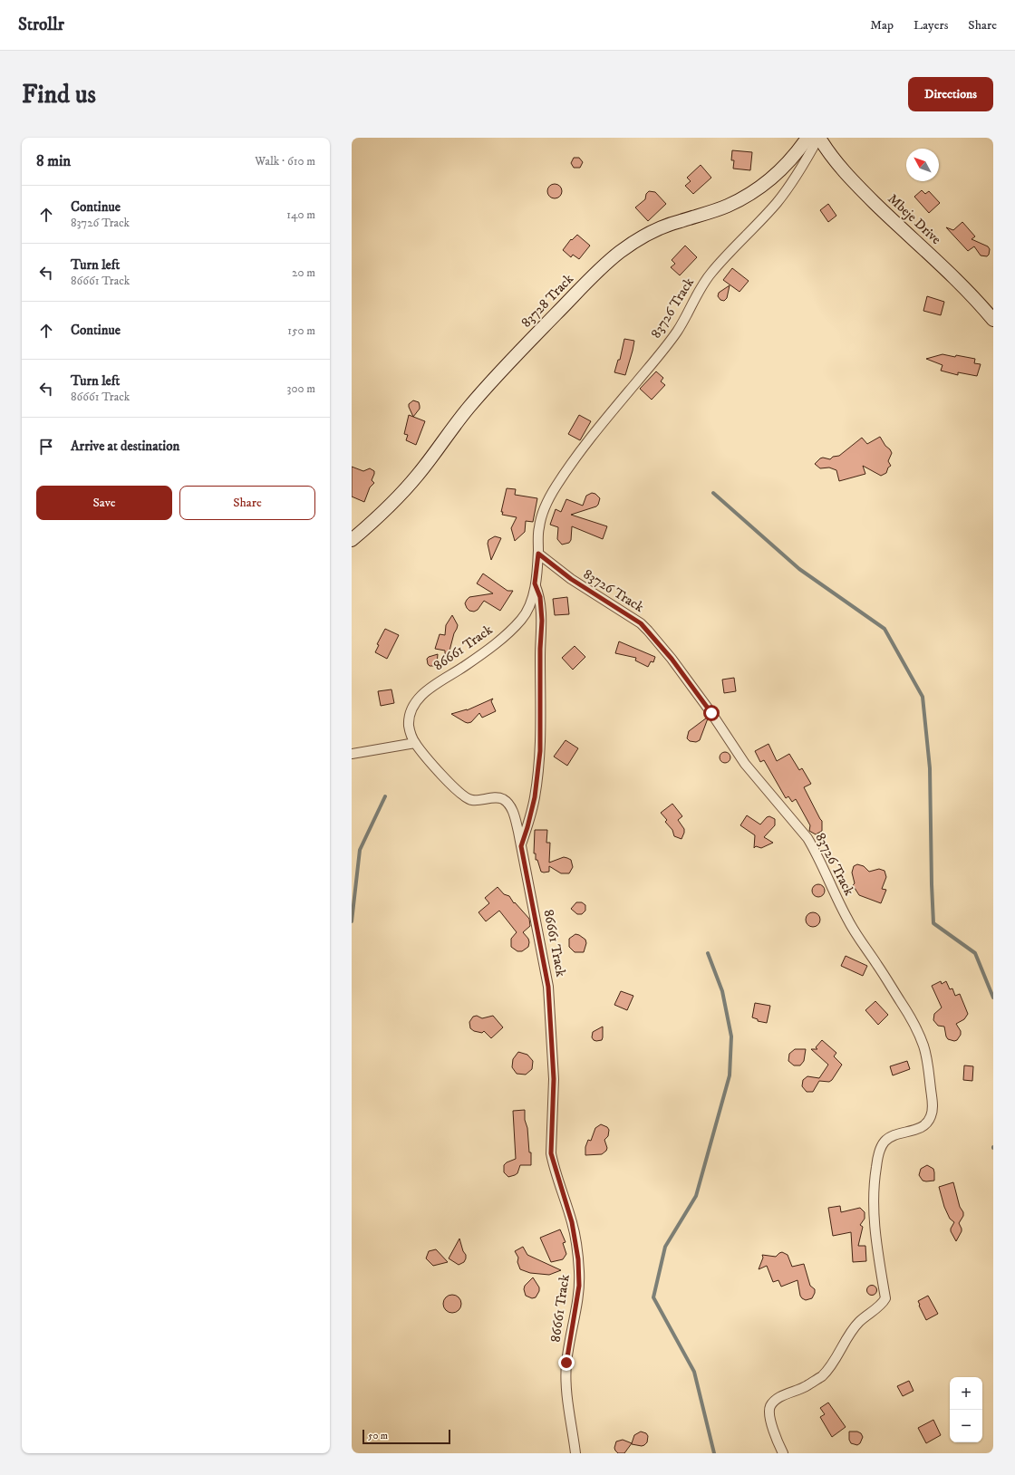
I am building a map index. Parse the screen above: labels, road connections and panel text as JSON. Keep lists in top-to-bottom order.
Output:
{
  "streets": {
    "street": [
      "Mbeje Drive",
      "83728 Track",
      "83726 Track",
      "86661 Track"
    ]
  },
  "crossings": [
    ["Mbeje Drive", "83726 Track"],
    ["83726 Track", "86661 Track"]
  ],
  "scale_bar": "50 m",
  "north": "top left",
  "page": {
    "header": "Strollr",
    "nav": ["Map", "Layers", "Share"],
    "buttons": [
      "Directions",
      ["Save", "Share"]
    ],
    "title": "Find us",
    "heading": ["8 min", "Walk · 610 m"],
    "list": [
      ["Continue", "83726 Track", "140 m"],
      ["Turn left", "86661 Track", "20 m"],
      ["Continue", "150 m"],
      ["Turn left", "86661 Track", "300 m"],
      "Arrive at destination"
    ],
    "map_buttons": ["+", "−"],
    "scale": "50 m"
  }
}
